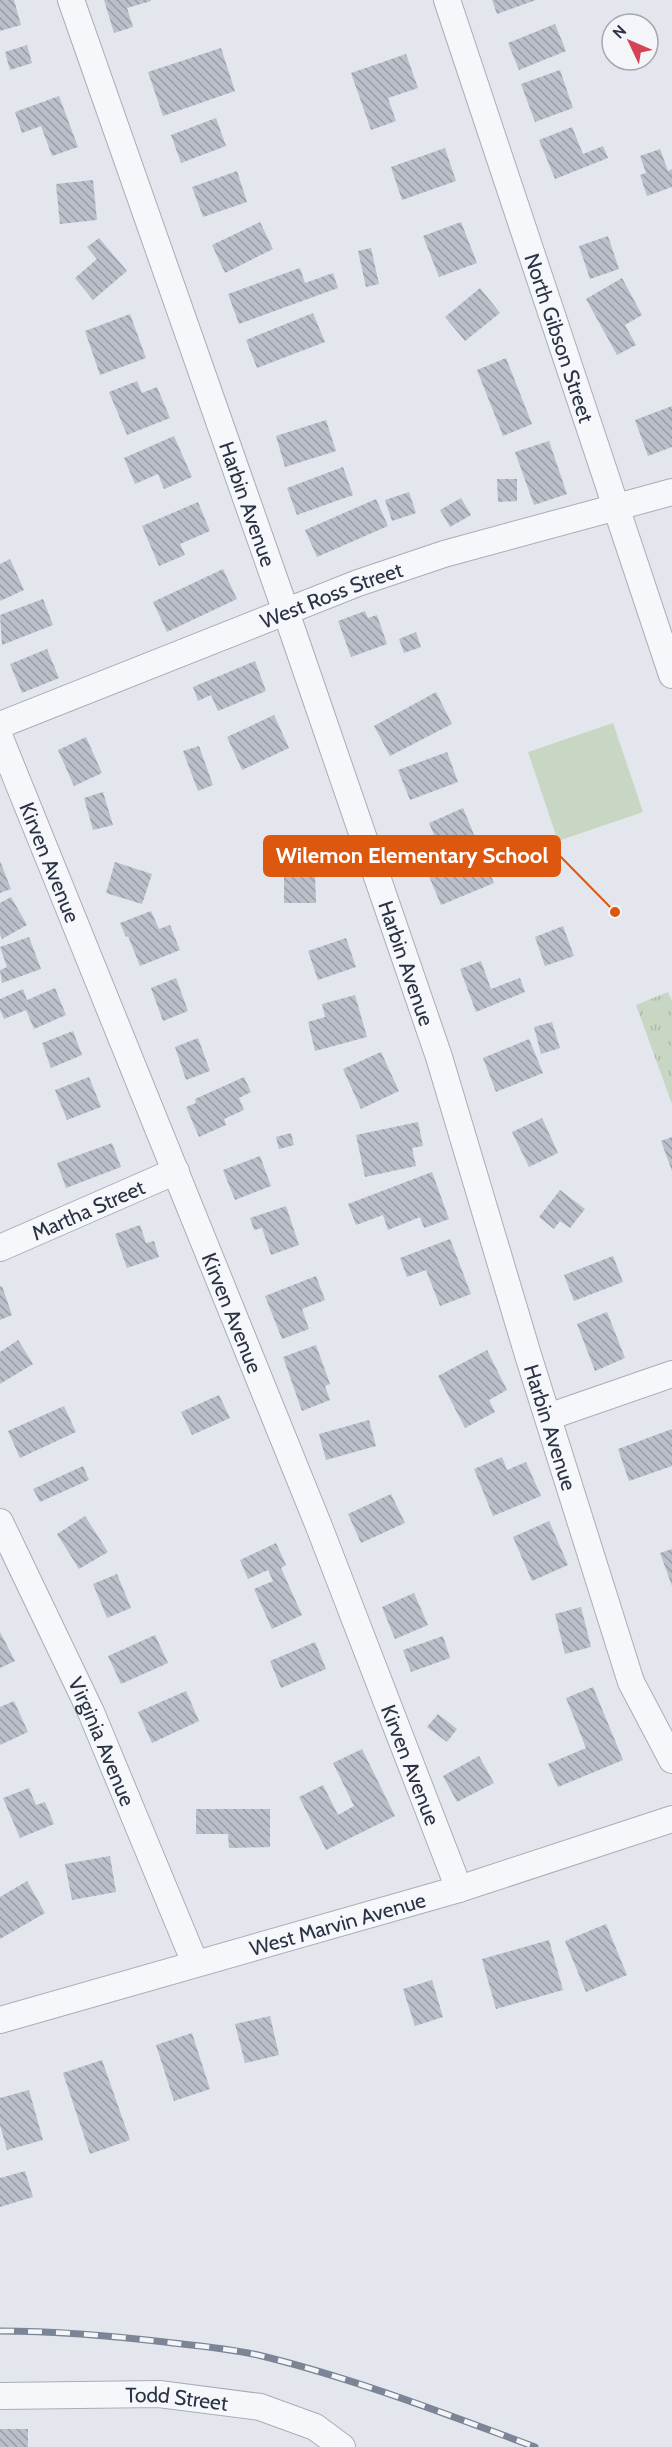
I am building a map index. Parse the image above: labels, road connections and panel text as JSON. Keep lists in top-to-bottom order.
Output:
{
  "streets": {
    "street": [
      "North Gibson Street",
      "Harbin Avenue",
      "West Ross Street",
      "Kirven Avenue",
      "Martha Street",
      "Virginia Avenue",
      "West Marvin Avenue",
      "Todd Street"
    ]
  },
  "crossings": [
    ["North Gibson Street", "West Ross Street"],
    ["Harbin Avenue", "West Ross Street"],
    ["Kirven Avenue", "Martha Street"],
    ["Kirven Avenue", "West Marvin Avenue"],
    ["Virginia Avenue", "West Marvin Avenue"]
  ],
  "places": ["Wilemon Elementary School"],
  "north": "top left"
}
